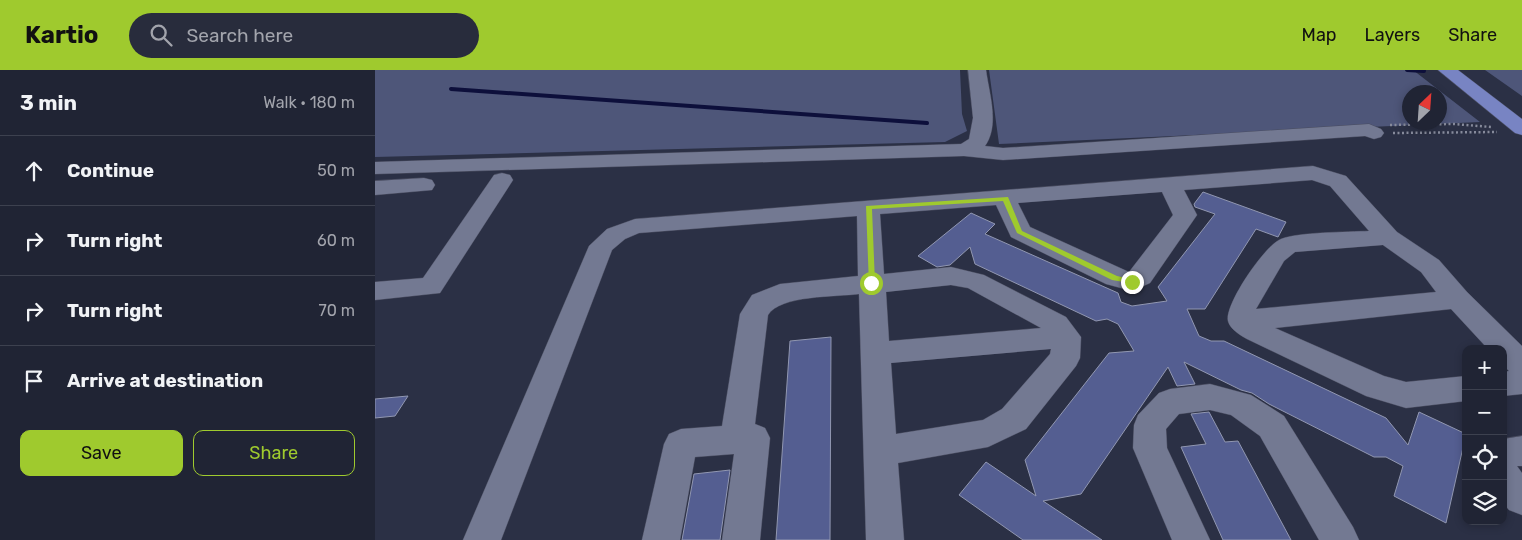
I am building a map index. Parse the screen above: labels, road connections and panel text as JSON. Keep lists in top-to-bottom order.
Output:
{
  "north": "top right",
  "page": {
    "header": "Kartio",
    "search": "Search here",
    "nav": ["Map", "Layers", "Share"],
    "heading": ["3 min", "Walk · 180 m"],
    "list": [
      ["Continue", "50 m"],
      ["Turn right", "60 m"],
      ["Turn right", "70 m"],
      "Arrive at destination"
    ],
    "map_buttons": ["+", "−"],
    "buttons": ["Save", "Share"]
  }
}
